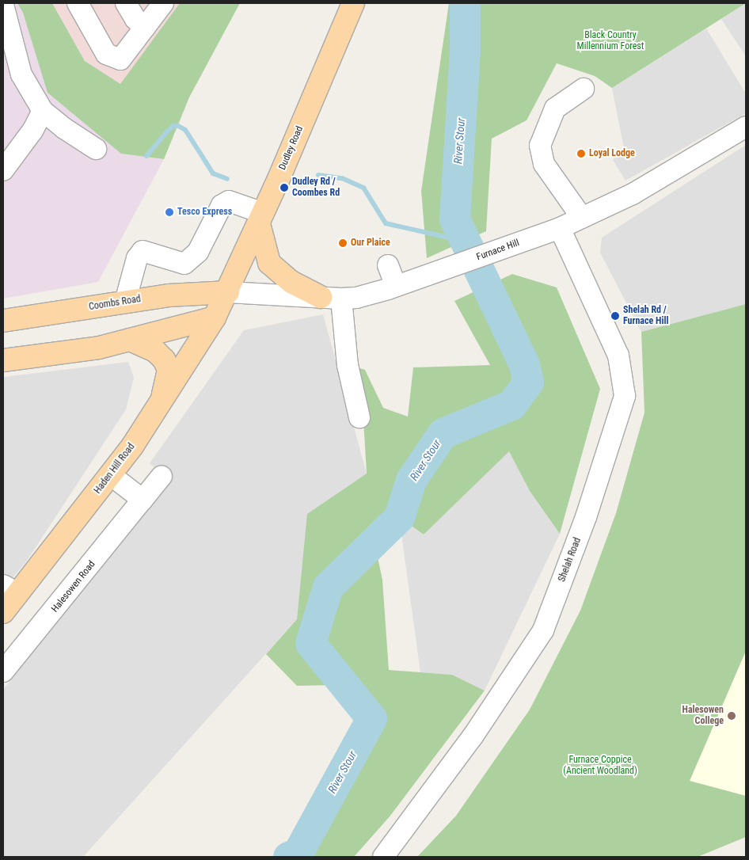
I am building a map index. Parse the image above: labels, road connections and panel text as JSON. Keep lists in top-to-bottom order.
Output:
{
  "streets": {
    "main road": ["Dudley Road", "Coombs Road", "Haden Hill Road"],
    "street": ["Furnace Hill", "Shelah Road", "Halesowen Road"]
  },
  "crossings": [
    ["Dudley Road", "Furnace Hill"],
    ["Dudley Road", "Coombs Road"],
    ["Dudley Road", "Haden Hill Road"],
    ["Furnace Hill", "Coombs Road"],
    ["Furnace Hill", "Shelah Road"]
  ],
  "water": ["River Stour"],
  "parks": ["Black Country Millennium Forest", "Furnace Coppice (Ancient Woodland)"],
  "places": [
    "Loyal Lodge",
    "Dudley Rd / Coombes Rd",
    "Tesco Express",
    "Our Plaice",
    "Shelah Rd / Furnace Hill",
    "Halesowen College"
  ]
}
